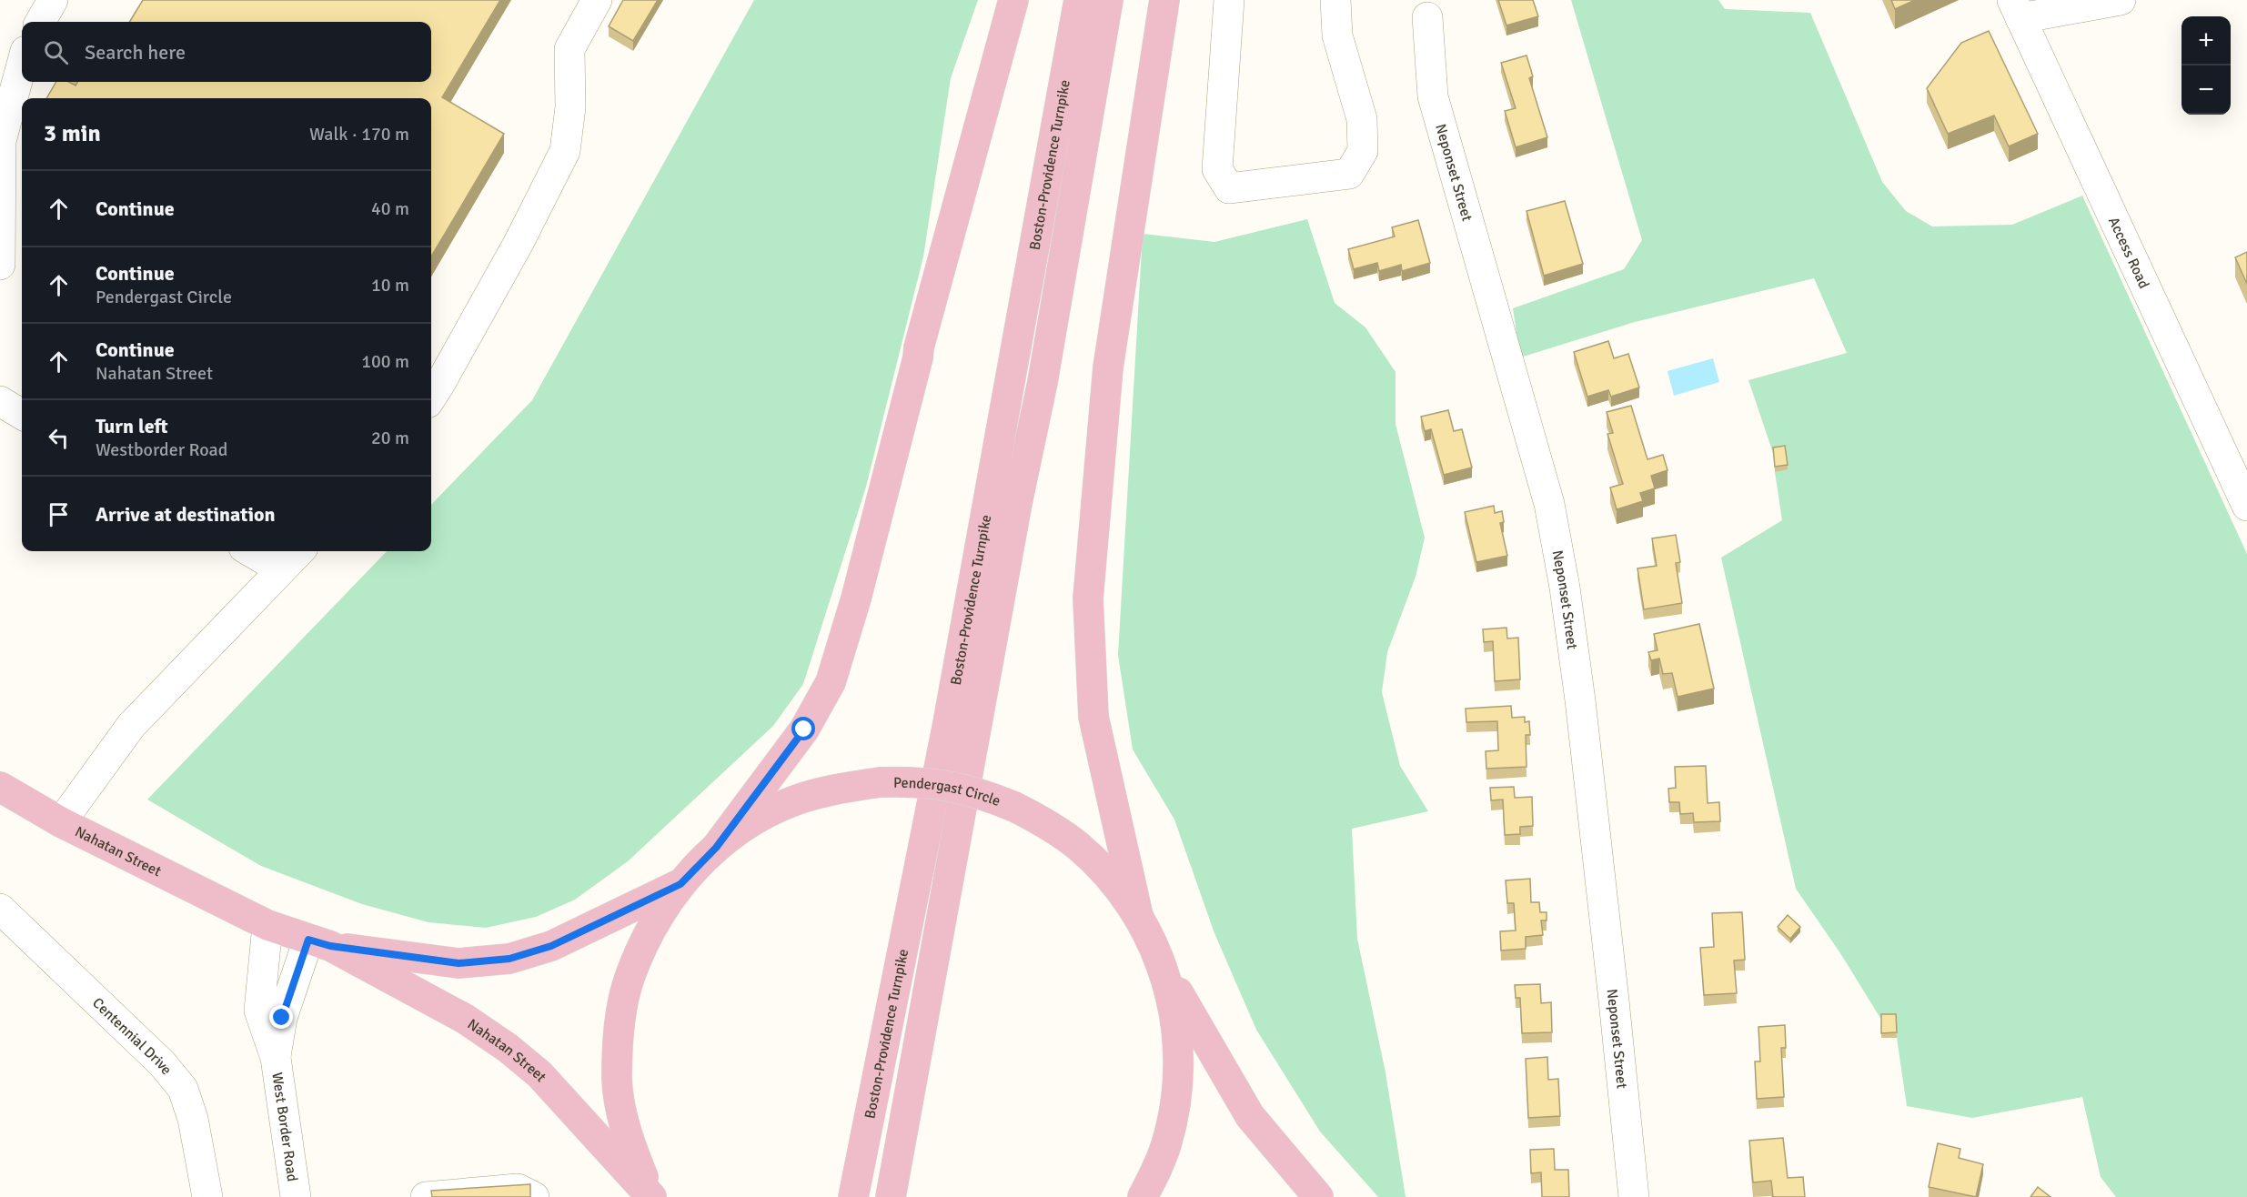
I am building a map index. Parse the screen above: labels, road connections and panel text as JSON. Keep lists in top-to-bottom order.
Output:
{
  "streets": {
    "main road": ["Boston-Providence Turnpike", "Pendergast Circle", "Nahatan Street"],
    "street": [
      "Neponset Street",
      "Access Road",
      "Centennial Drive",
      "West Border Road"
    ]
  },
  "crossings": [
    ["Pendergast Circle", "Nahatan Street"]
  ],
  "page": {
    "map_buttons": ["+", "−"],
    "search": "Search here",
    "heading": ["3 min", "Walk · 170 m"],
    "list": [
      ["Continue", "40 m"],
      ["Continue", "Pendergast Circle", "10 m"],
      ["Continue", "Nahatan Street", "100 m"],
      ["Turn left", "Westborder Road", "20 m"],
      "Arrive at destination"
    ]
  }
}
